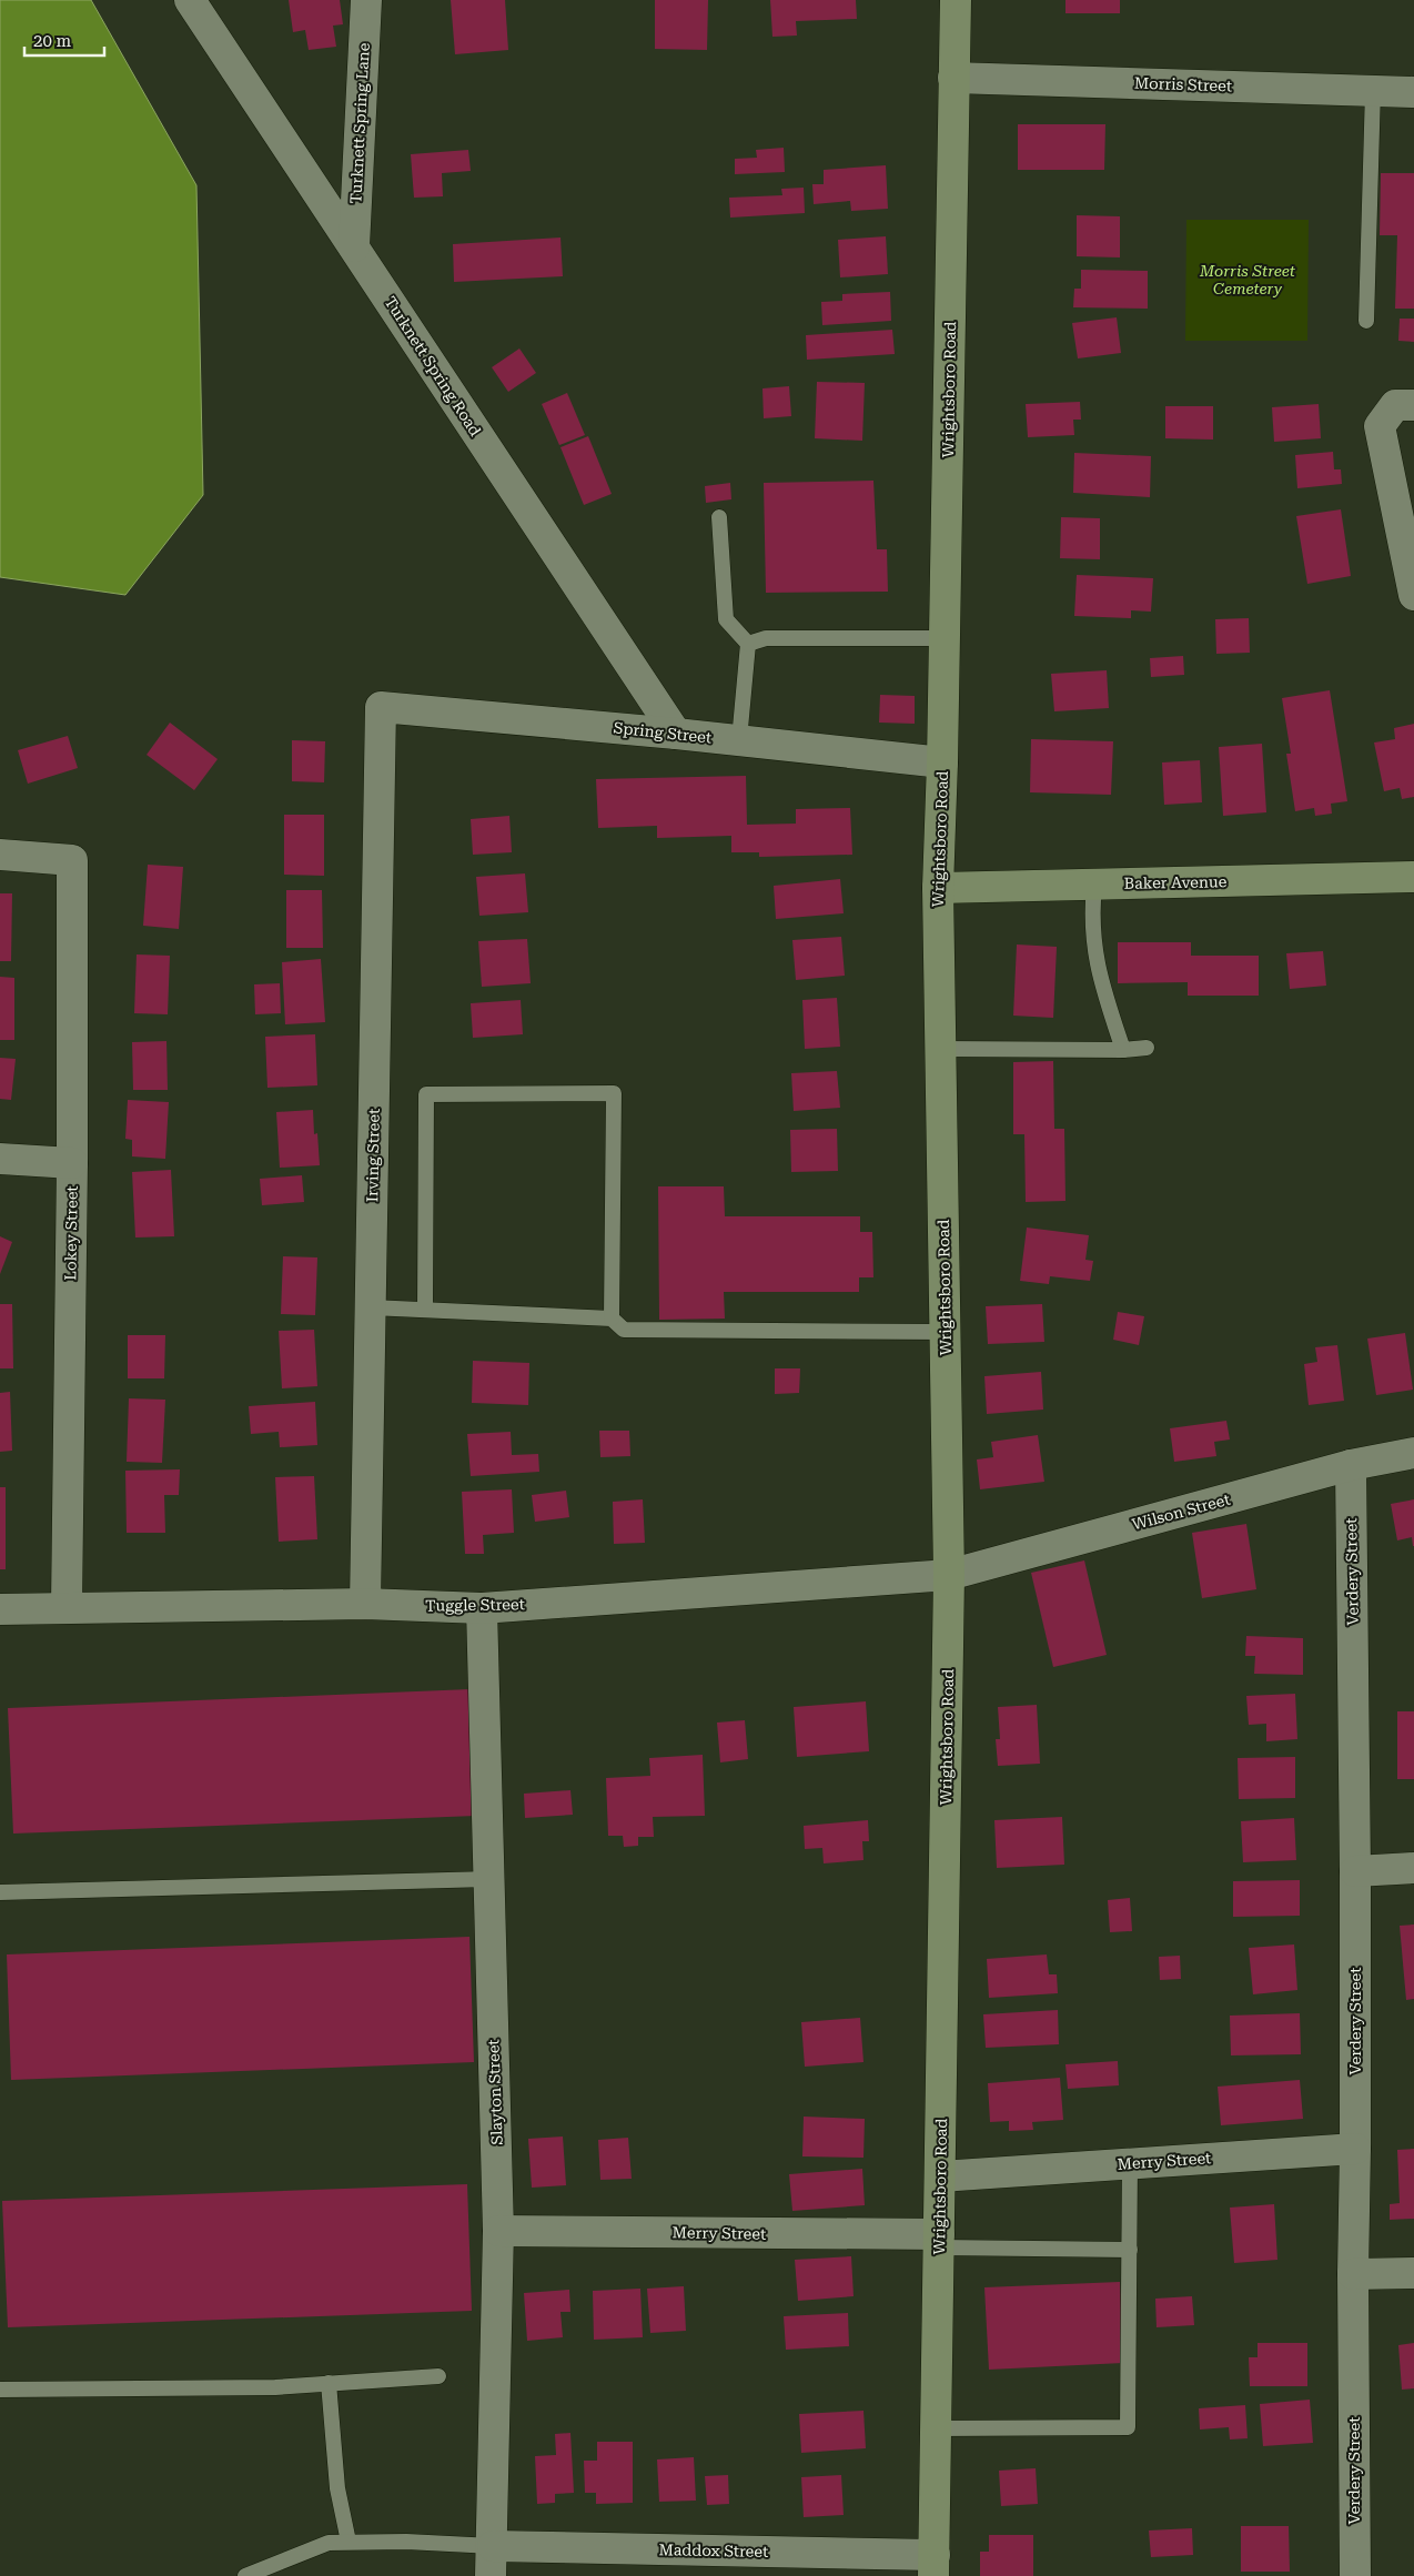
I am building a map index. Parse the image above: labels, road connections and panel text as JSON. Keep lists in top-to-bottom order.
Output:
{
  "streets": {
    "main road": ["Wrightsboro Road", "Baker Avenue"],
    "street": [
      "Morris Street",
      "Turknett Spring Lane",
      "Turknett Spring Road",
      "Spring Street",
      "Irving Street",
      "Lokey Street",
      "Wilson Street",
      "Verdery Street",
      "Tuggle Street",
      "Slayton Street",
      "Merry Street",
      "Maddox Street"
    ]
  },
  "crossings": [
    ["Morris Street", "Wrightsboro Road"],
    ["Turknett Spring Lane", "Turknett Spring Road"],
    ["Turknett Spring Road", "Spring Street"],
    ["Wrightsboro Road", "Spring Street"],
    ["Wrightsboro Road", "Baker Avenue"],
    ["Wrightsboro Road", "Wilson Street"],
    ["Wrightsboro Road", "Tuggle Street"],
    ["Wrightsboro Road", "Merry Street"],
    ["Wrightsboro Road", "Maddox Street"],
    ["Spring Street", "Irving Street"],
    ["Irving Street", "Tuggle Street"],
    ["Lokey Street", "Tuggle Street"],
    ["Wilson Street", "Verdery Street"],
    ["Wilson Street", "Tuggle Street"],
    ["Verdery Street", "Merry Street"],
    ["Tuggle Street", "Slayton Street"],
    ["Slayton Street", "Merry Street"],
    ["Slayton Street", "Maddox Street"]
  ],
  "parks": ["Morris Street Cemetery"],
  "scale_bar": "20 m"
}
